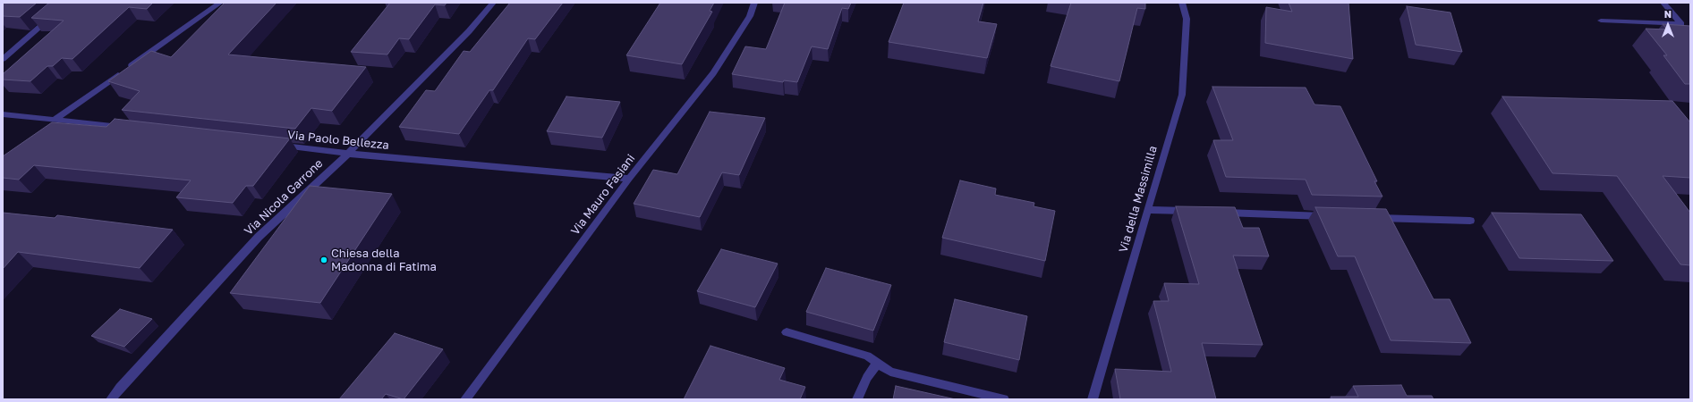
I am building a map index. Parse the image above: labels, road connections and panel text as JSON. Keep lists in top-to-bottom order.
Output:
{
  "streets": {
    "street": [
      "Via Paolo Bellezza",
      "Via Mauro Fasiani",
      "Via Nicola Garrone",
      "Via della Massimilla"
    ]
  },
  "crossings": [
    ["Via Paolo Bellezza", "Via Mauro Fasiani"],
    ["Via Paolo Bellezza", "Via Nicola Garrone"]
  ],
  "places": ["Chiesa della Madonna di Fatima"],
  "north": "top"
}
